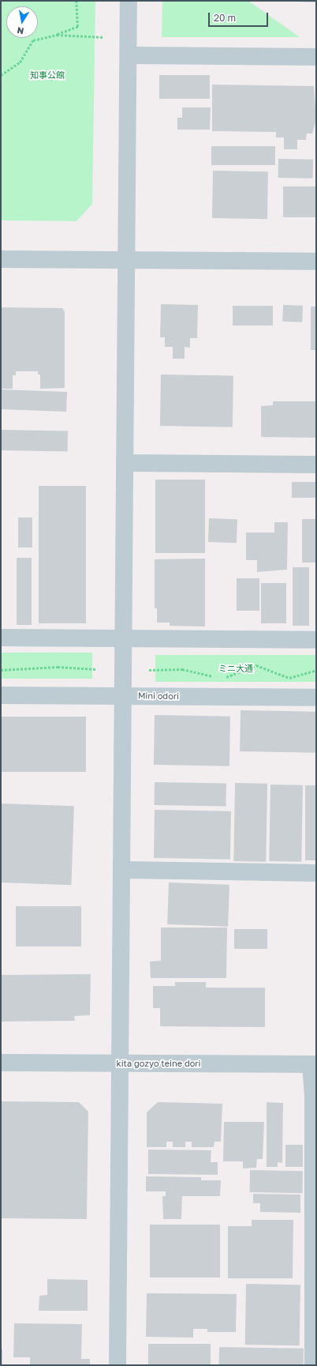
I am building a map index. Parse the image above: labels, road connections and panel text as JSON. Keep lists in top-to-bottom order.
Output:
{
  "streets": {
    "street": ["Mini odori", "kita gozyo teine dori"]
  },
  "parks": ["知事公館", "ミニ大通"],
  "scale_bar": "20 m",
  "north": "bottom"
}
